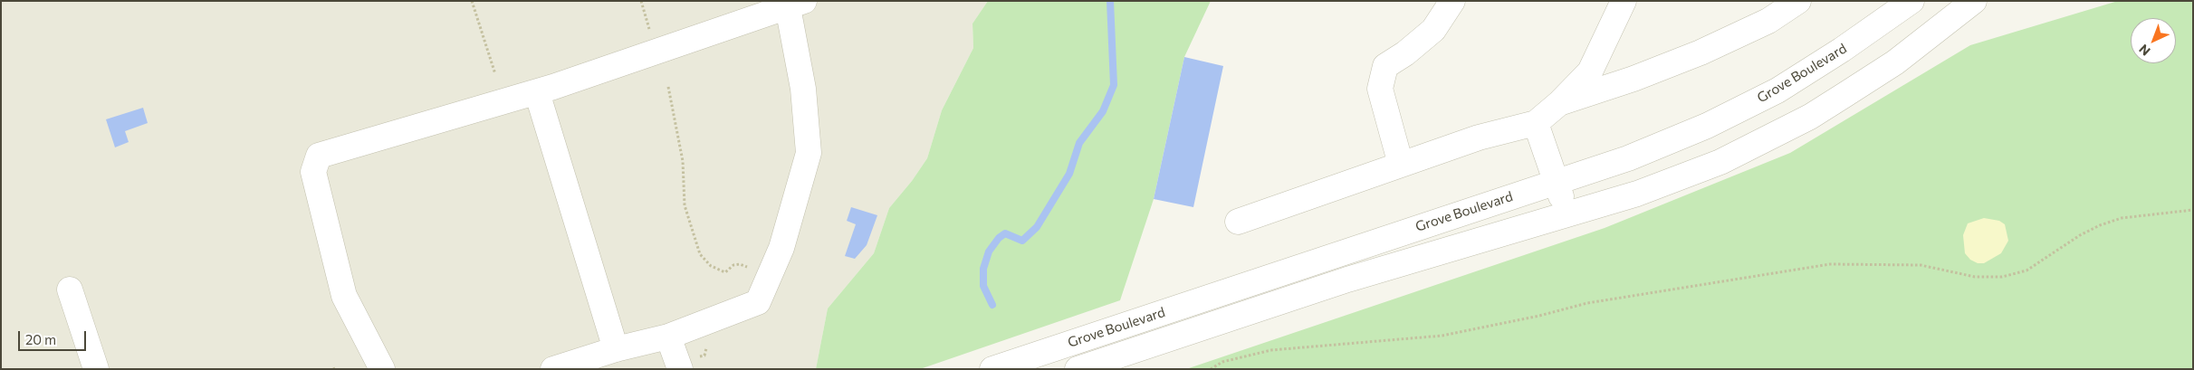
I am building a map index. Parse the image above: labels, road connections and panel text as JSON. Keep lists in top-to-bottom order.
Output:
{
  "streets": {
    "street": ["Grove Boulevard"]
  },
  "scale_bar": "20 m",
  "north": "bottom left"
}
